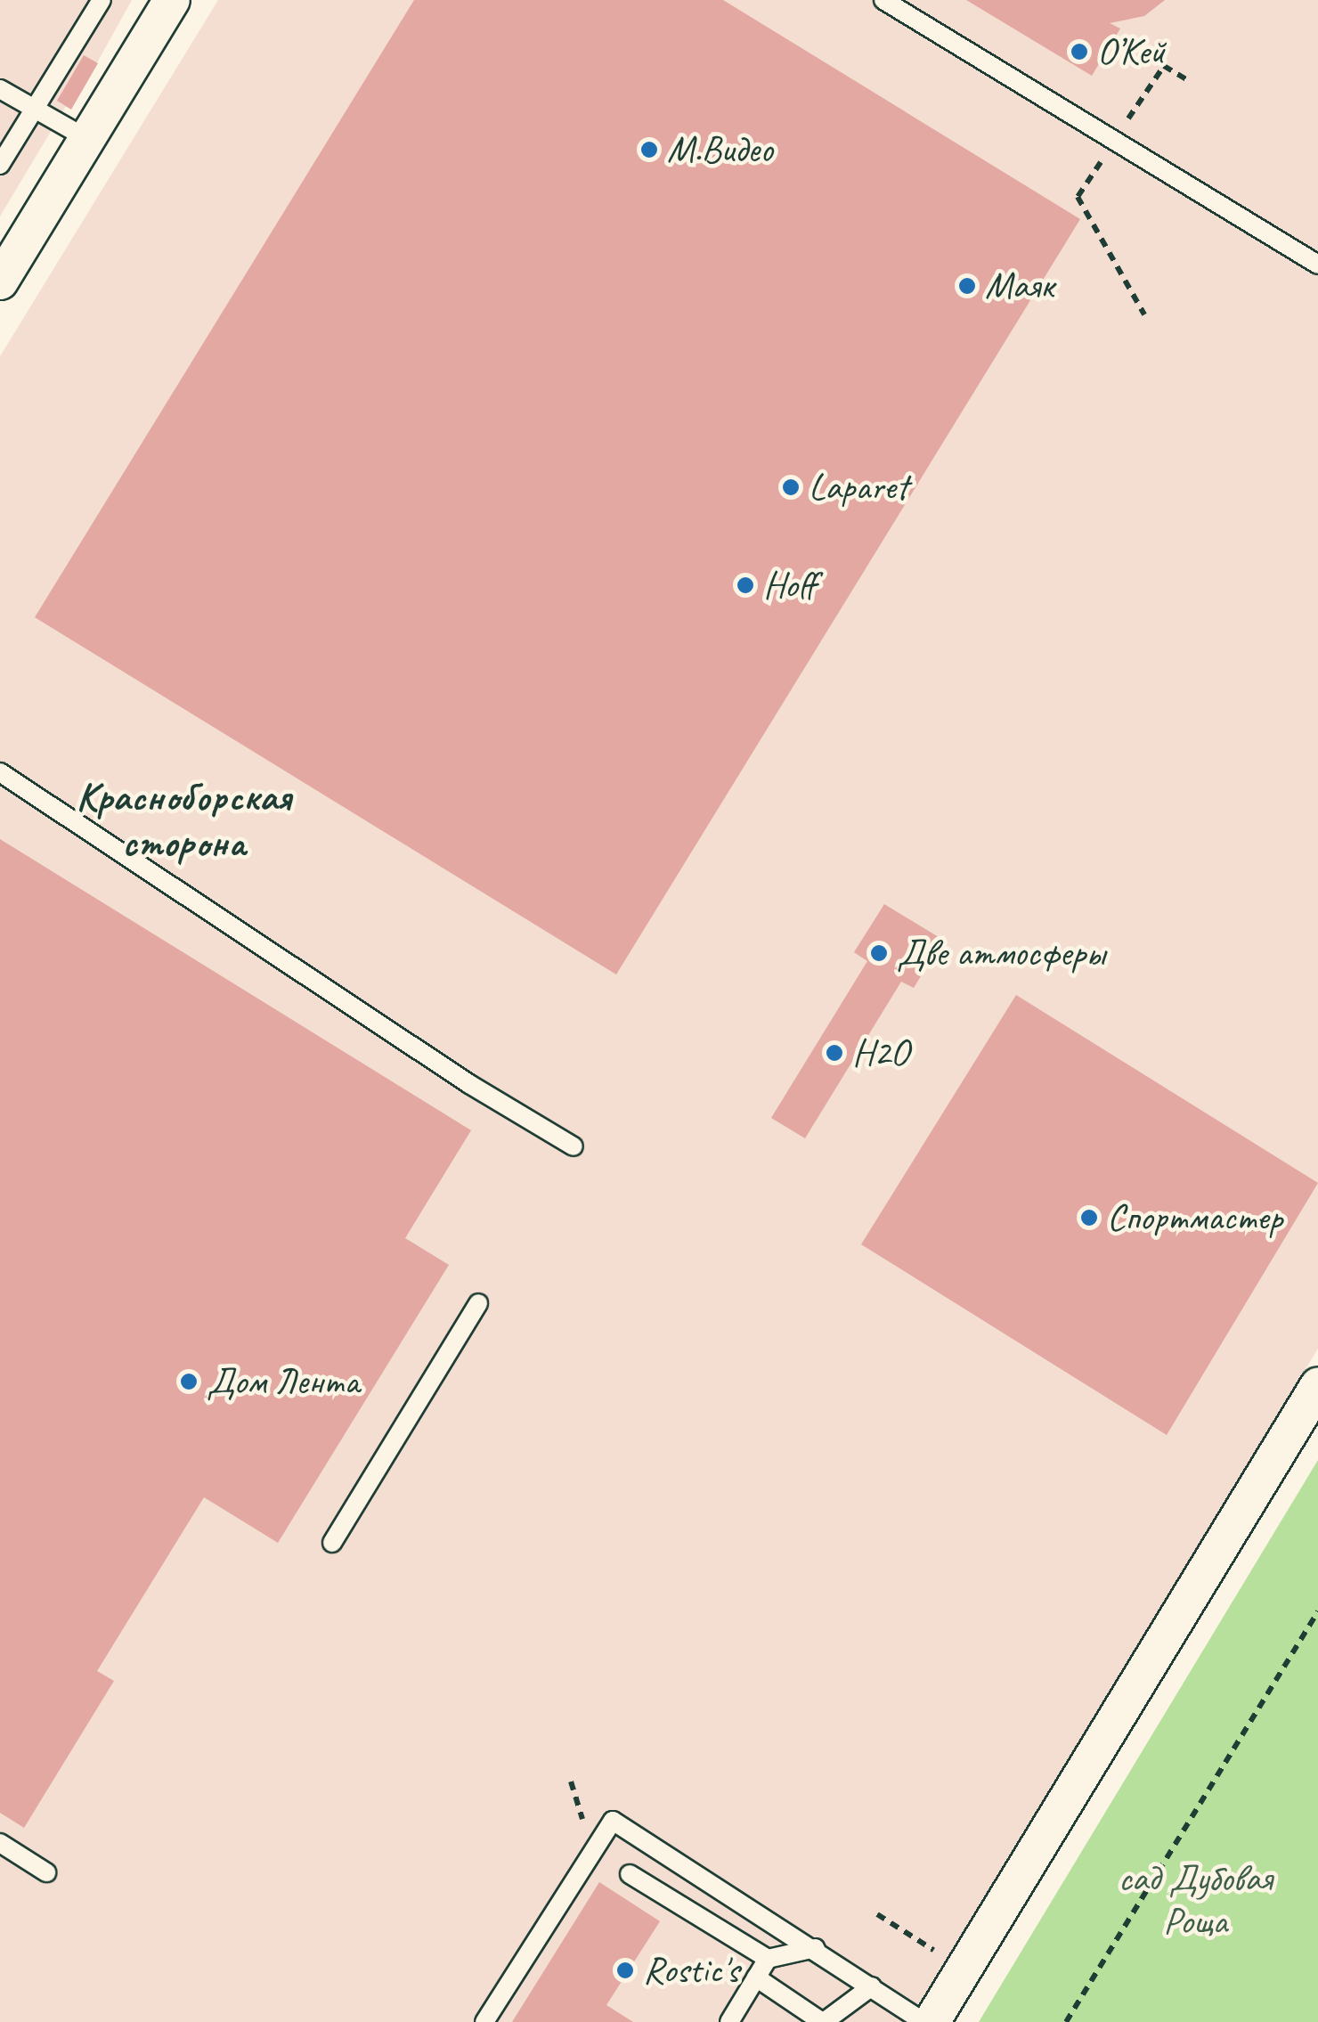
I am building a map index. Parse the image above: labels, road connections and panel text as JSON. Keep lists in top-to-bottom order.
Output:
{
  "districts": ["Красноборская сторона"],
  "parks": ["сад Дубовая Роща"],
  "places": [
    "О’Кей",
    "М.Видео",
    "Маяк",
    "Laparet",
    "Hoff",
    "Две атмосферы",
    "H2O",
    "Спортмастер",
    "Дом Лента",
    "Rostic's"
  ]
}
